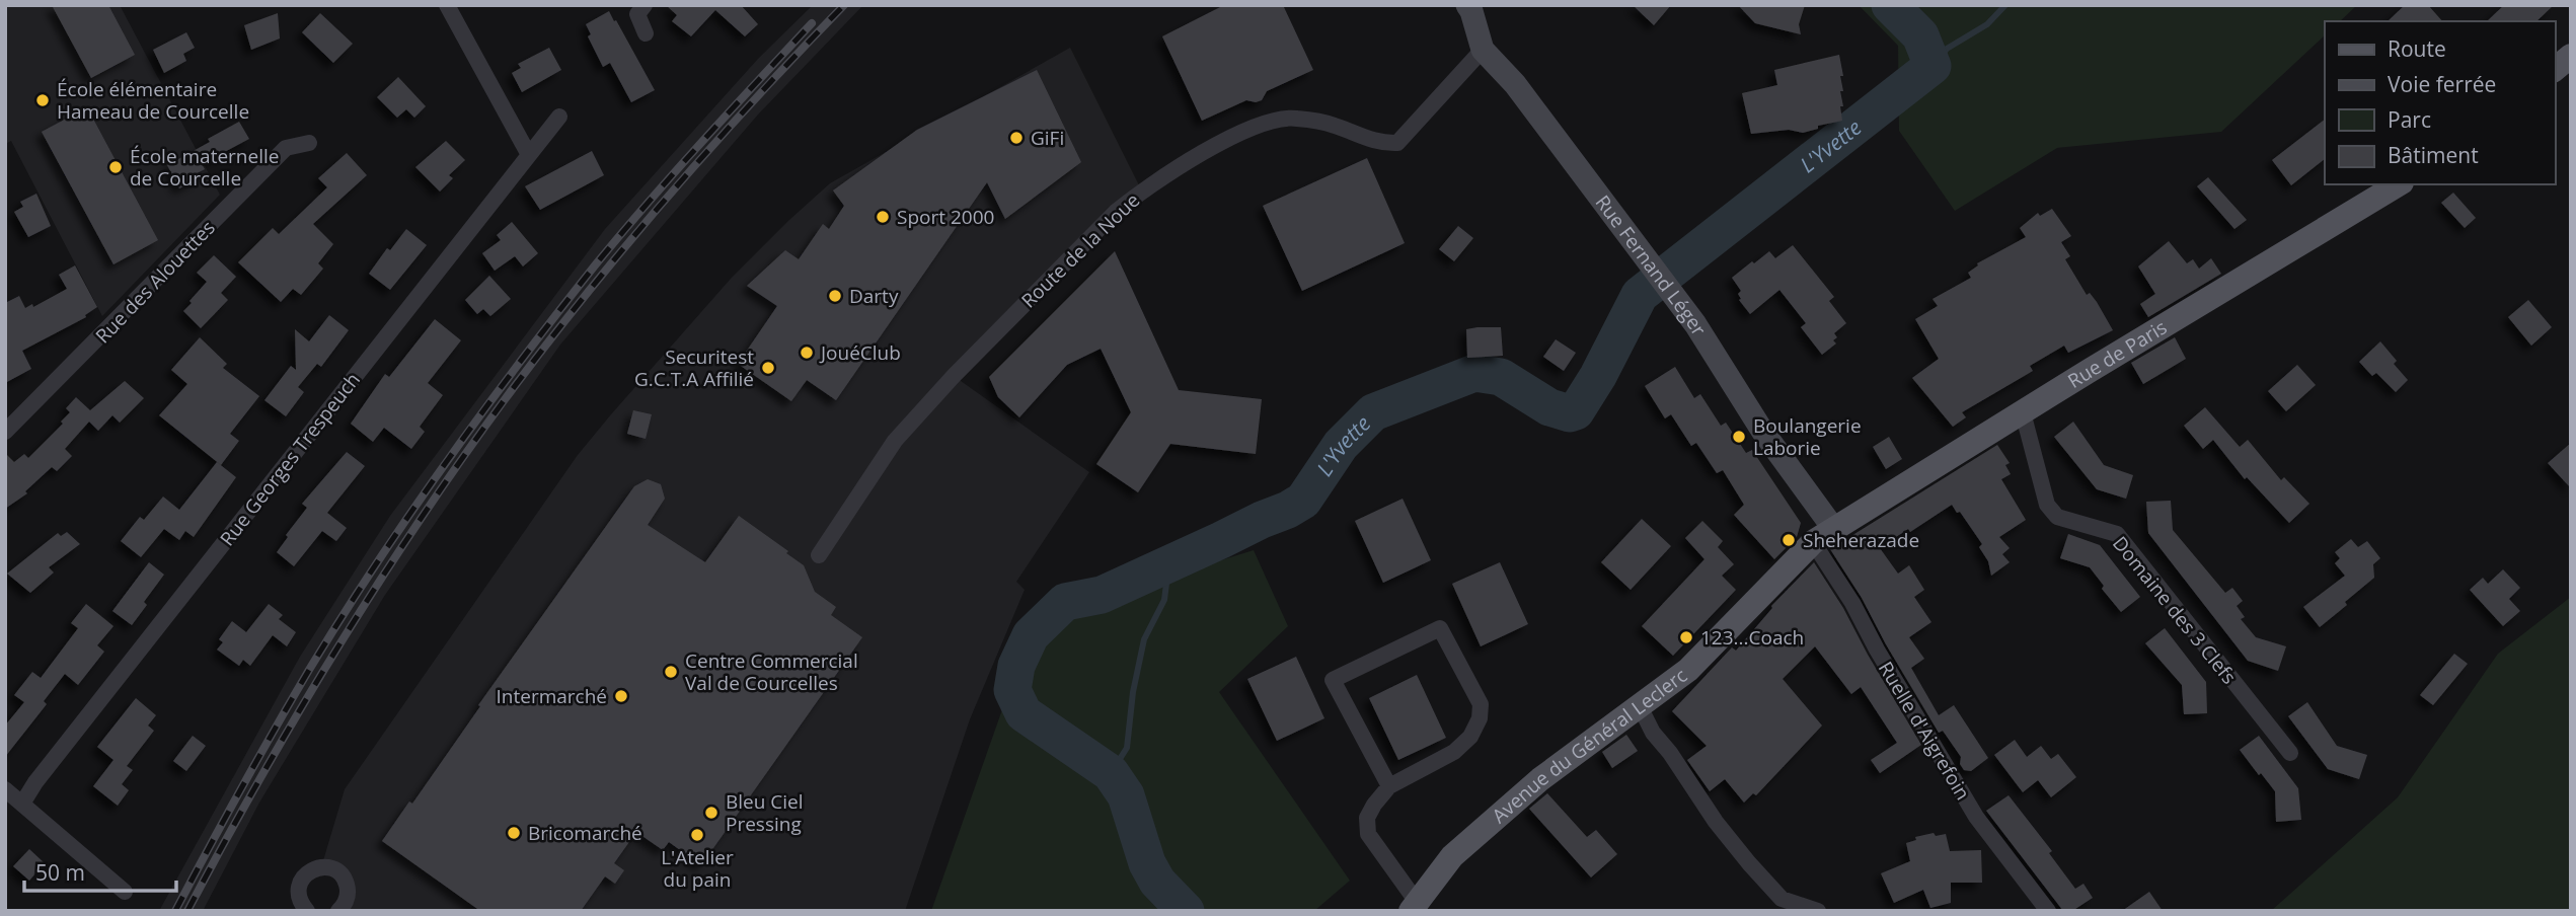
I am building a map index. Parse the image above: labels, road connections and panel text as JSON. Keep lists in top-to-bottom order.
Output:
{
  "streets": {
    "main road": ["Rue de Paris", "Avenue du Général Leclerc"],
    "street": [
      "Route de la Noue",
      "Rue Fernand Léger",
      "Rue des Alouettes",
      "Rue Georges Trespeuch",
      "Domaine des 3 Clefs",
      "Ruelle d'Aigrefoin"
    ]
  },
  "crossings": [
    ["Route de la Noue", "Rue Fernand Léger"],
    ["Rue Fernand Léger", "Rue de Paris"],
    ["Rue Fernand Léger", "Ruelle d'Aigrefoin"],
    ["Rue Fernand Léger", "Avenue du Général Leclerc"],
    ["Rue de Paris", "Domaine des 3 Clefs"],
    ["Rue de Paris", "Ruelle d'Aigrefoin"],
    ["Rue de Paris", "Avenue du Général Leclerc"],
    ["Ruelle d'Aigrefoin", "Avenue du Général Leclerc"]
  ],
  "water": ["L'Yvette"],
  "places": [
    "École élémentaire Hameau de Courcelle",
    "GiFi",
    "École maternelle de Courcelle",
    "Sport 2000",
    "Darty",
    "JouéClub",
    "Securitest G.C.T.A Affilié",
    "Boulangerie Laborie",
    "Sheherazade",
    "123...Coach",
    "Centre Commercial Val de Courcelles",
    "Intermarché",
    "Bleu Ciel Pressing",
    "Bricomarché",
    "L'Atelier du pain"
  ],
  "legend": [
    "Route",
    "Voie ferrée",
    "Parc",
    "Bâtiment"
  ],
  "scale_bar": "50 m"
}
